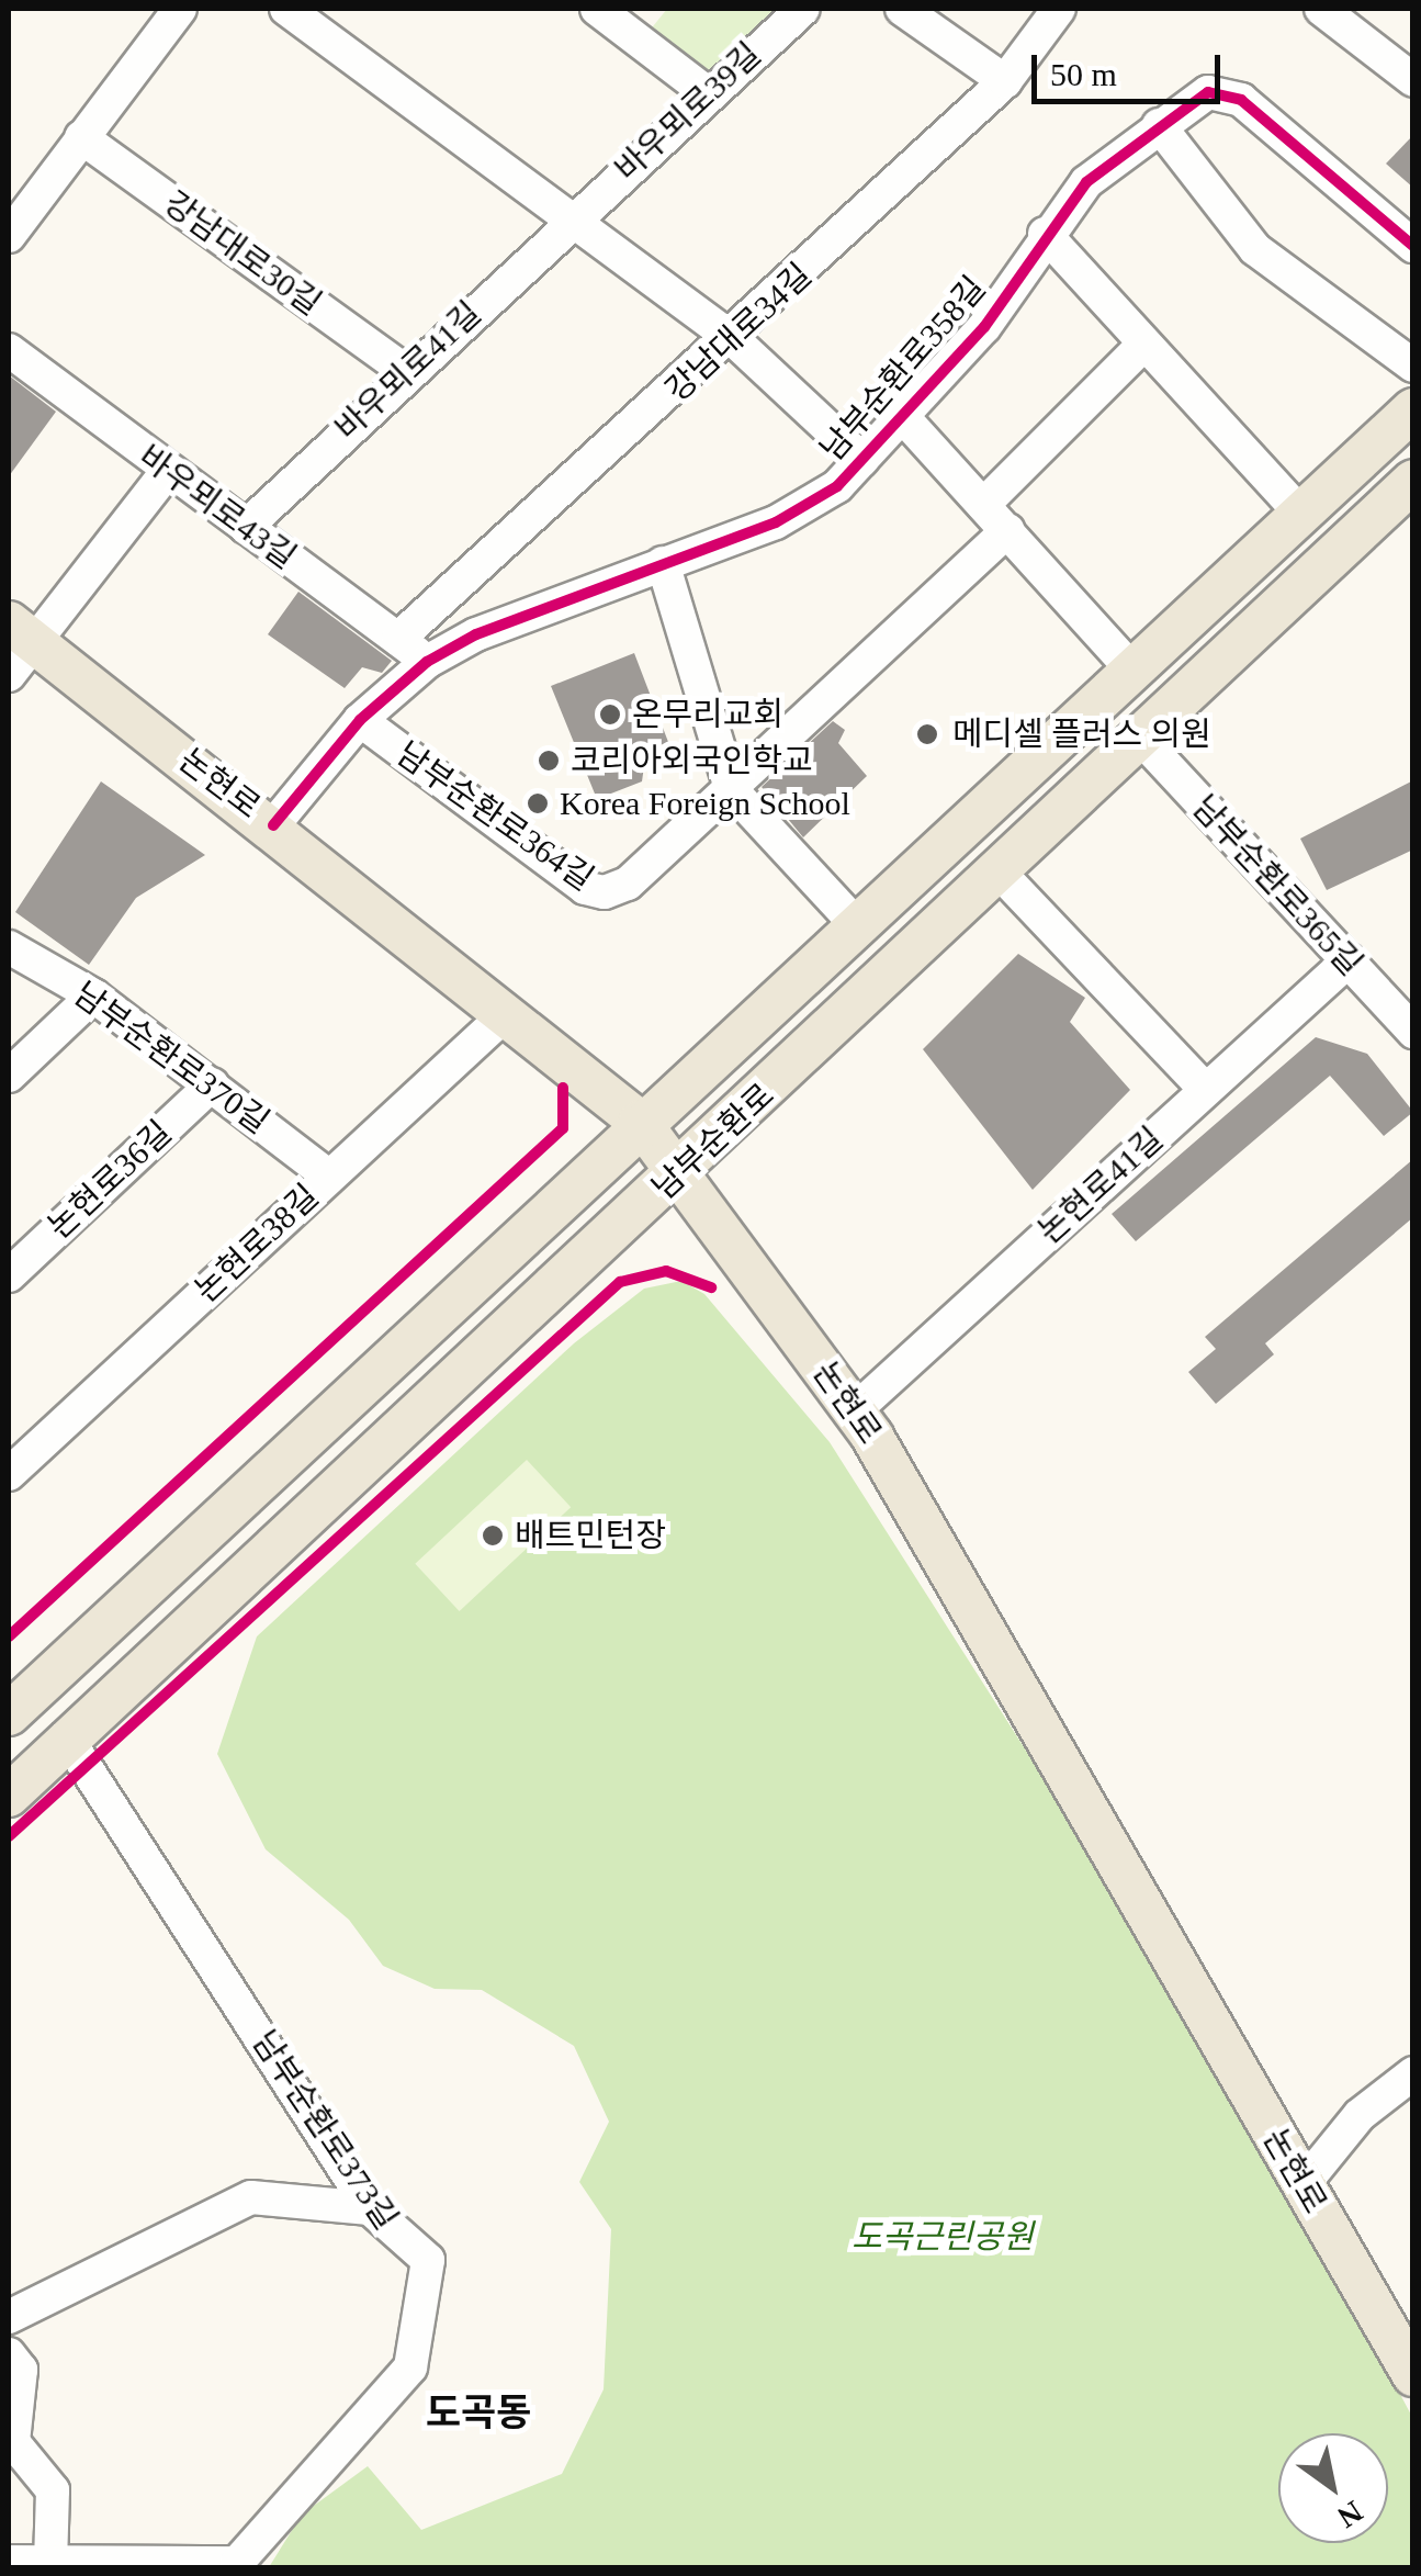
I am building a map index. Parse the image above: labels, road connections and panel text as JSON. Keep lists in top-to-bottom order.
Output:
{
  "streets": {
    "main road": ["논현로", "남부순환로"],
    "street": [
      "바우뫼로39길",
      "강남대로30길",
      "강남대로34길",
      "남부순환로358길",
      "바우뫼로41길",
      "바우뫼로43길",
      "남부순환로364길",
      "남부순환로365길",
      "남부순환로370길",
      "논현로36길",
      "논현로41길",
      "논현로38길",
      "남부순환로373길"
    ]
  },
  "crossings": [
    ["바우뫼로39길", "바우뫼로41길"],
    ["강남대로30길", "바우뫼로41길"],
    ["강남대로34길", "바우뫼로43길"],
    ["남부순환로358길", "바우뫼로43길"],
    ["남부순환로358길", "논현로"],
    ["남부순환로358길", "남부순환로364길"],
    ["바우뫼로41길", "바우뫼로43길"],
    ["논현로", "남부순환로"],
    ["논현로", "논현로41길"],
    ["논현로", "논현로38길"],
    ["남부순환로365길", "남부순환로"],
    ["남부순환로365길", "논현로41길"],
    ["남부순환로370길", "논현로36길"],
    ["남부순환로370길", "논현로38길"],
    ["남부순환로", "남부순환로373길"]
  ],
  "districts": ["도곡동"],
  "parks": ["도곡근린공원"],
  "places": [
    "온무리교회",
    "메디셀 플러스 의원",
    "코리아외국인학교",
    "Korea Foreign School",
    "배트민턴장"
  ],
  "scale_bar": "50 m",
  "north": "bottom right"
}
